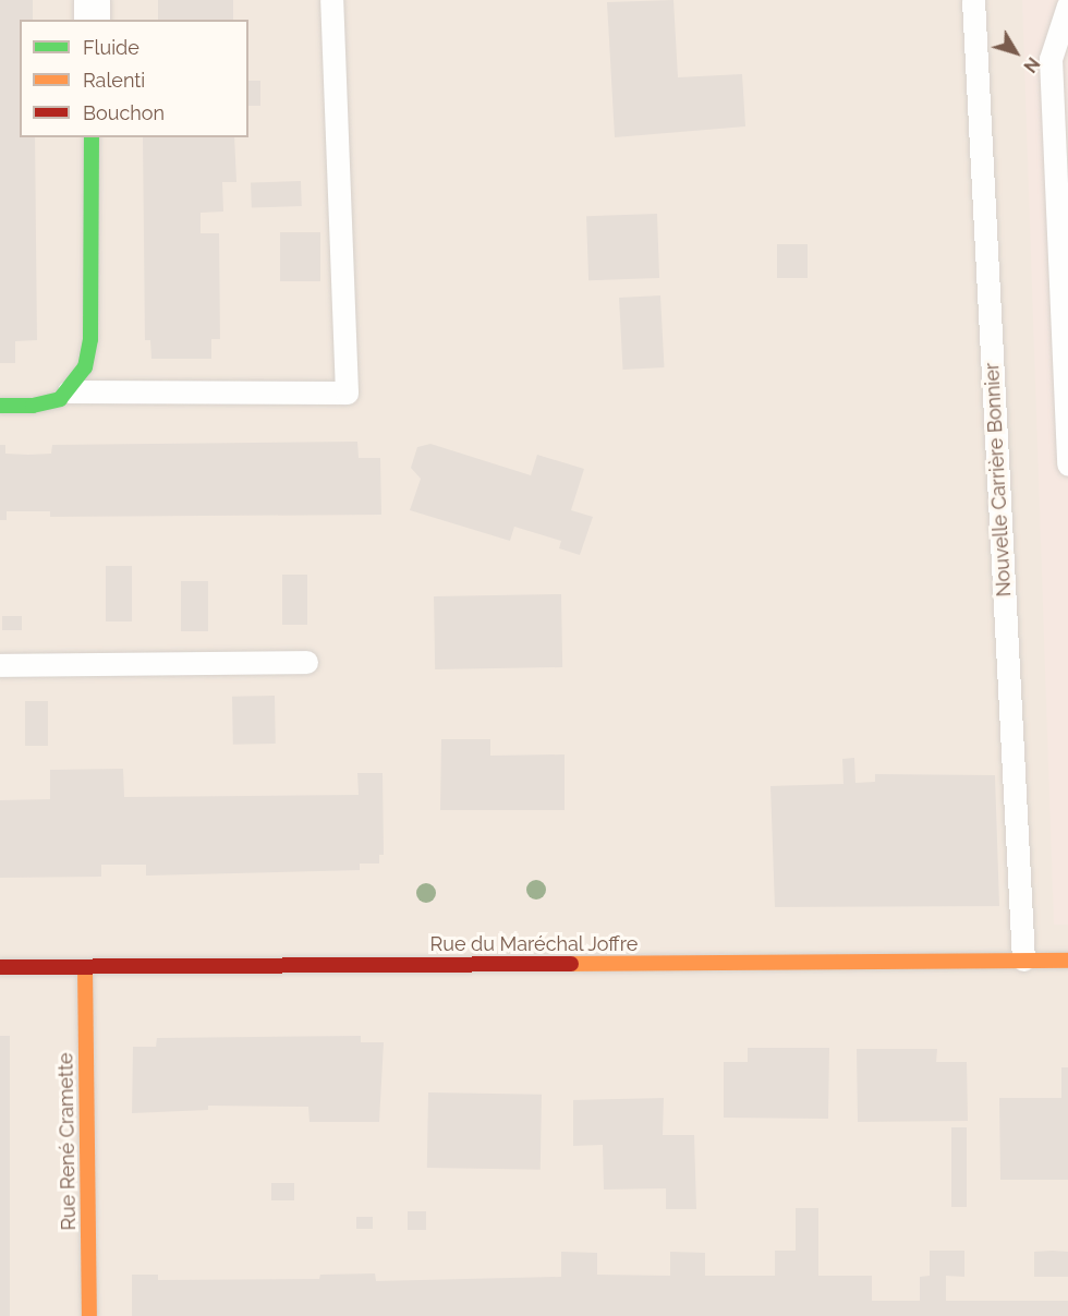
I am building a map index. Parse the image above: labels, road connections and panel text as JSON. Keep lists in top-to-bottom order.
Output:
{
  "streets": {
    "street": ["Rue du Maréchal Joffre", "Rue René Cramette"],
    "lane": ["Nouvelle Carrière Bonnier"]
  },
  "crossings": [
    ["Nouvelle Carrière Bonnier", "Rue du Maréchal Joffre"],
    ["Rue du Maréchal Joffre", "Rue René Cramette"]
  ],
  "legend": ["Fluide", "Ralenti", "Bouchon"],
  "north": "bottom right"
}
